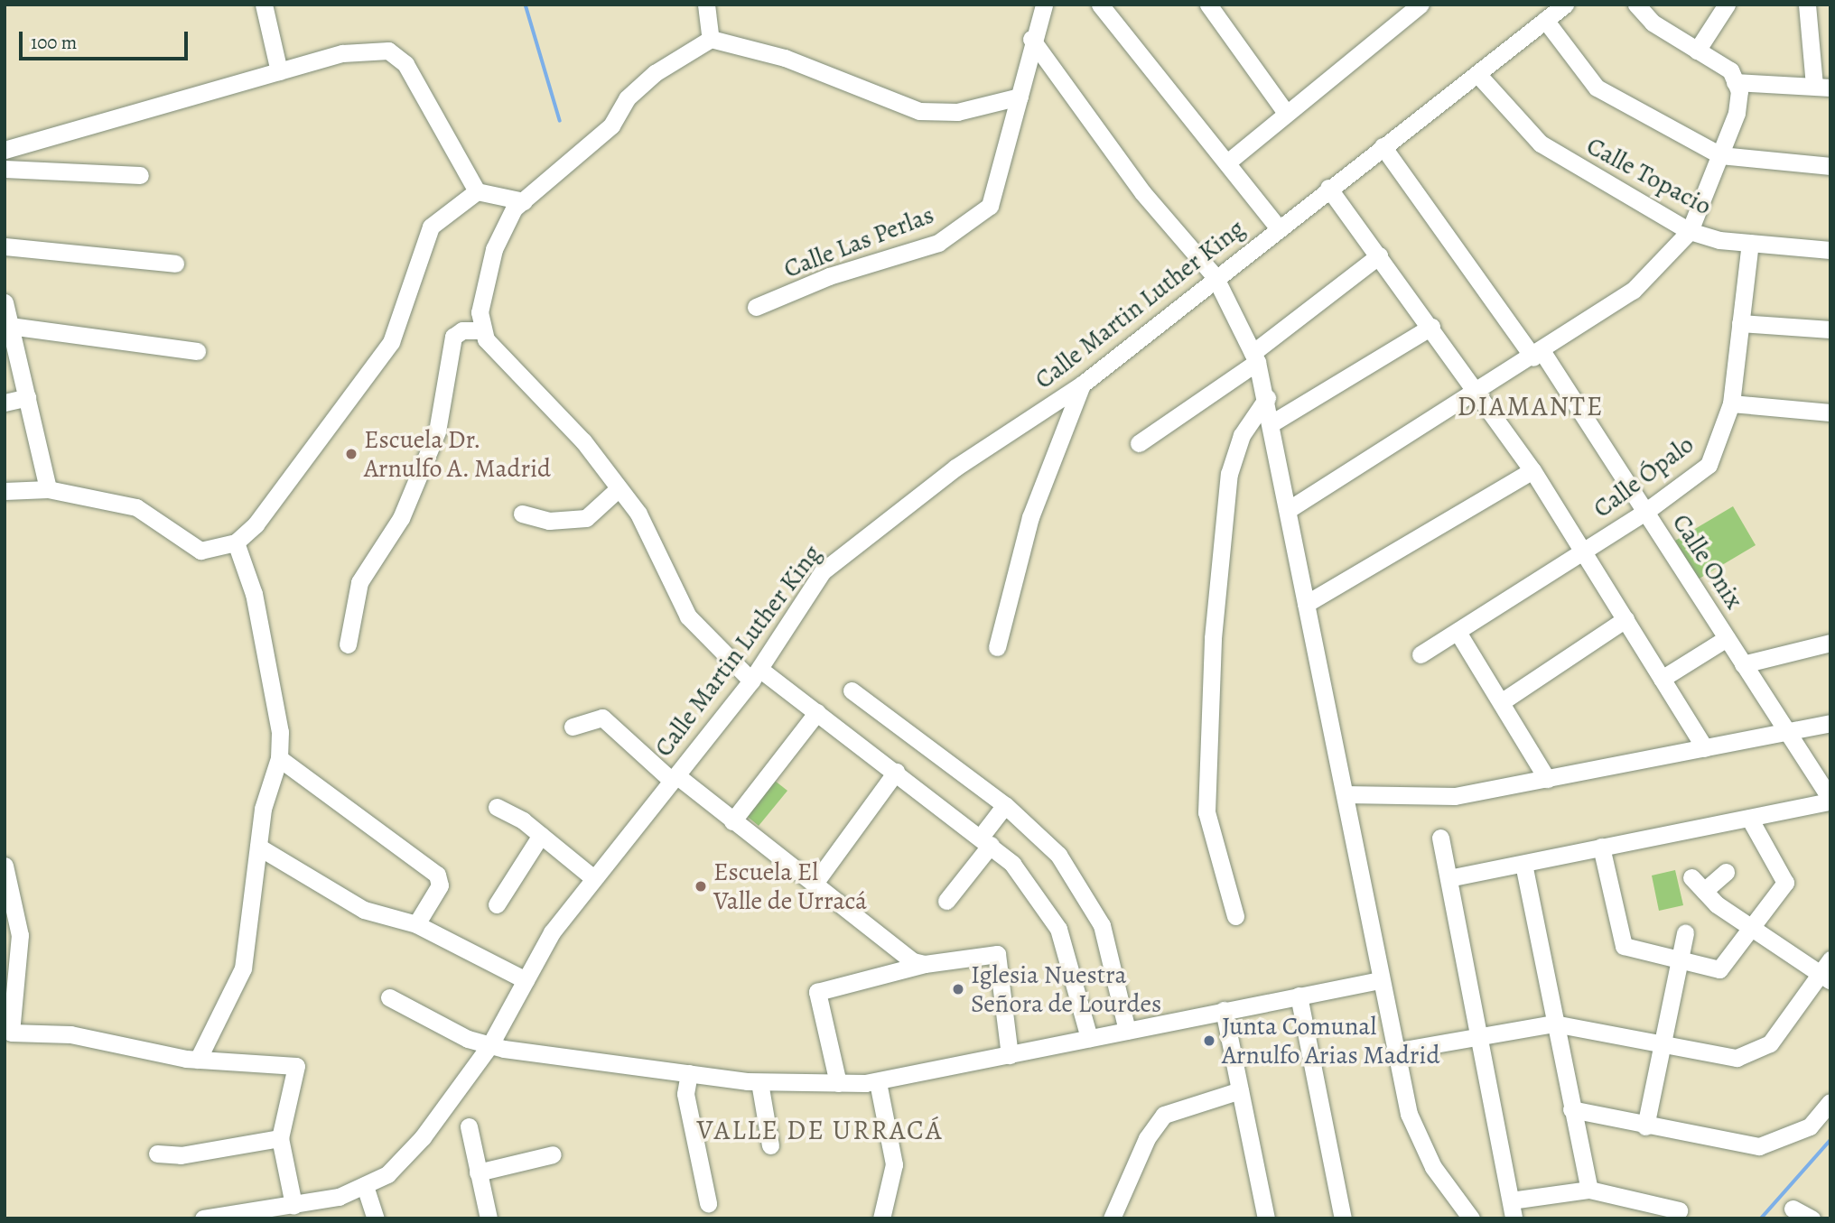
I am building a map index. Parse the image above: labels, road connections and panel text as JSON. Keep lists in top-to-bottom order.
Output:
{
  "streets": {
    "street": [
      "Calle Topacio",
      "Calle Las Perlas",
      "Calle Martin Luther King",
      "Calle Ópalo",
      "Calle Onix"
    ]
  },
  "crossings": [
    ["Calle Topacio", "Calle Martin Luther King"],
    ["Calle Topacio", "Calle Ópalo"],
    ["Calle Martin Luther King", "Calle Onix"],
    ["Calle Ópalo", "Calle Onix"]
  ],
  "districts": ["DIAMANTE", "VALLE DE URRACÁ"],
  "places": [
    "Escuela Dr. Arnulfo A. Madrid",
    "Escuela El Valle de Urracá",
    "Iglesia Nuestra Señora de Lourdes",
    "Junta Comunal Arnulfo Arias Madrid"
  ],
  "scale_bar": "100 m"
}
